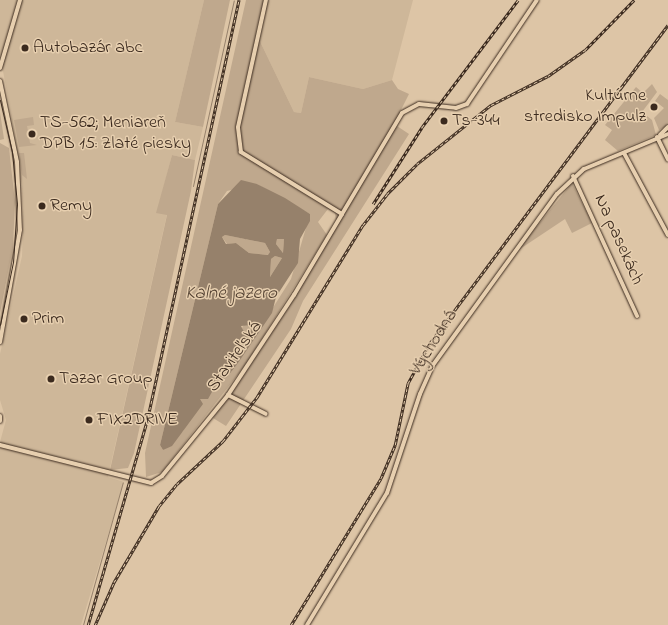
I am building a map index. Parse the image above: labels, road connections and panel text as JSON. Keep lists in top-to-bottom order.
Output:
{
  "streets": {
    "street": ["Na pasekách", "Východná", "Staviteľská"]
  },
  "crossings": [
    ["Na pasekách", "Východná"]
  ],
  "water": ["Kalné jazero"],
  "places": [
    "Autobazár abc",
    "Kultúrne stredisko Impulz",
    "Ts-344",
    "TS-562; Meniareň DPB 15: Zlaté piesky",
    "Remy",
    "Prim",
    "Tazar Group",
    "FIX2DRIVE"
  ]
}
